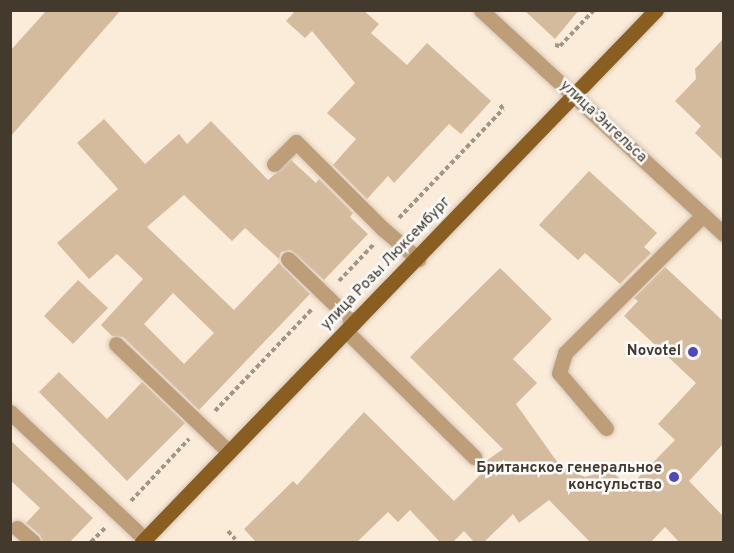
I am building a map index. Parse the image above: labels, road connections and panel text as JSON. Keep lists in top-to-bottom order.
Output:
{
  "streets": {
    "main road": ["улица Розы Люксембург"],
    "street": ["улица Энгельса"]
  },
  "crossings": [
    ["улица Энгельса", "улица Розы Люксембург"]
  ],
  "places": ["Novotel", "Британское генеральное консульство"]
}
